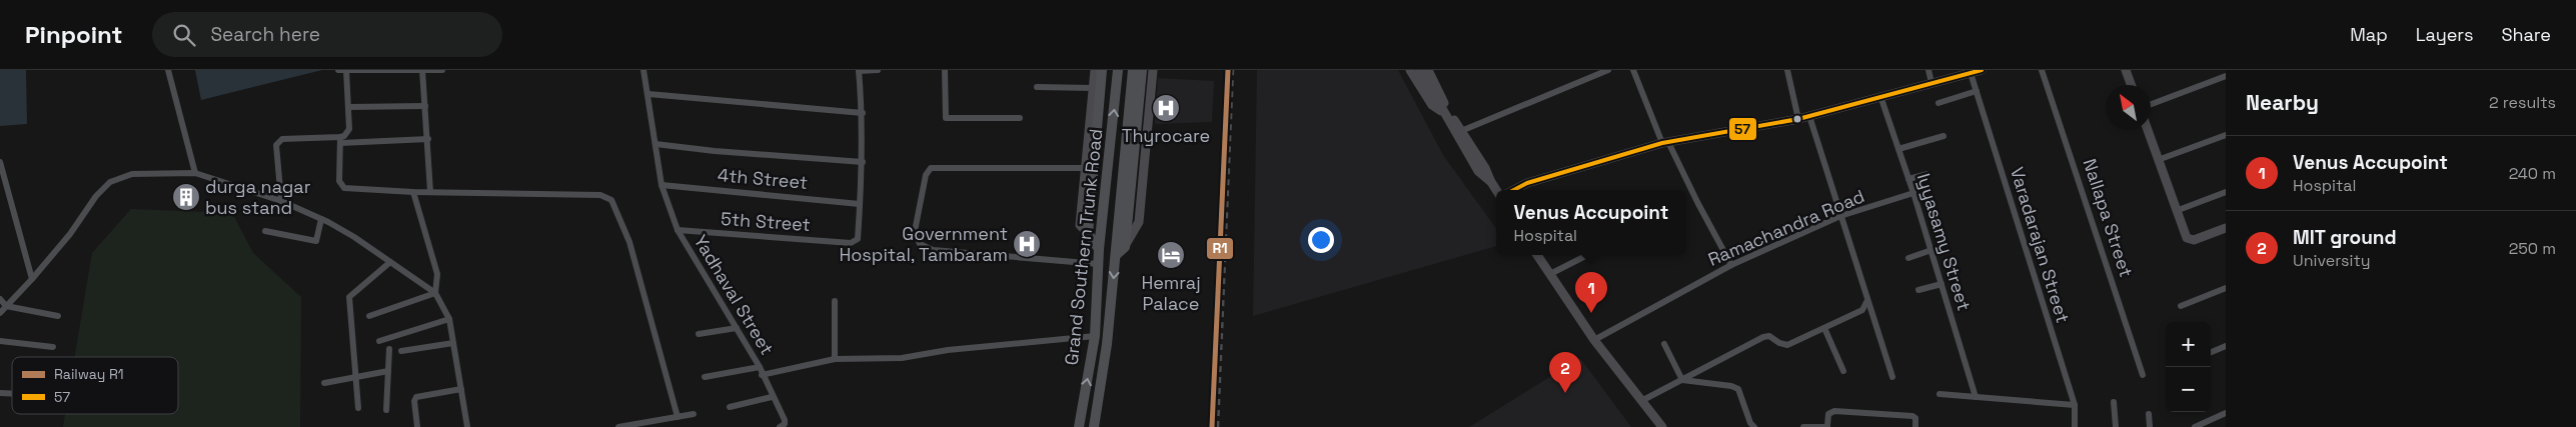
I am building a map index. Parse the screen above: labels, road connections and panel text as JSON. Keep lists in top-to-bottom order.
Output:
{
  "streets": {
    "main road": ["Grand Southern Trunk Road"],
    "street": [
      "4th Street",
      "Nallapa Street",
      "5th Street",
      "Ramachandra Road",
      "Iyyasamy Street",
      "Varadarajan Street",
      "Yadhaval Street"
    ]
  },
  "crossings": [
    ["4th Street", "5th Street"],
    ["4th Street", "Yadhaval Street"],
    ["5th Street", "Yadhaval Street"],
    ["Ramachandra Road", "Iyyasamy Street"]
  ],
  "places": {
    "hospital": ["Thyrocare", "Government Hospital, Tambaram"],
    "building": ["durga nagar bus stand"],
    "hotel": ["Hemraj Palace"]
  },
  "lines": ["rail line R1", "transit line 57"],
  "legend": ["Railway R1", "57"],
  "north": "top left",
  "page": {
    "header": "Pinpoint",
    "search": "Search here",
    "nav": ["Map", "Layers", "Share"],
    "heading": ["Nearby", "2 results"],
    "list": [
      {
        "mark": "1",
        "name": "Venus Accupoint",
        "note": "Hospital",
        "value": "240 m"
      },
      {
        "mark": "2",
        "name": "MIT ground",
        "note": "University",
        "value": "250 m"
      }
    ],
    "popup": ["Venus Accupoint", "Hospital"],
    "pins": ["1", "2"],
    "map_buttons": ["+", "−"]
  }
}
